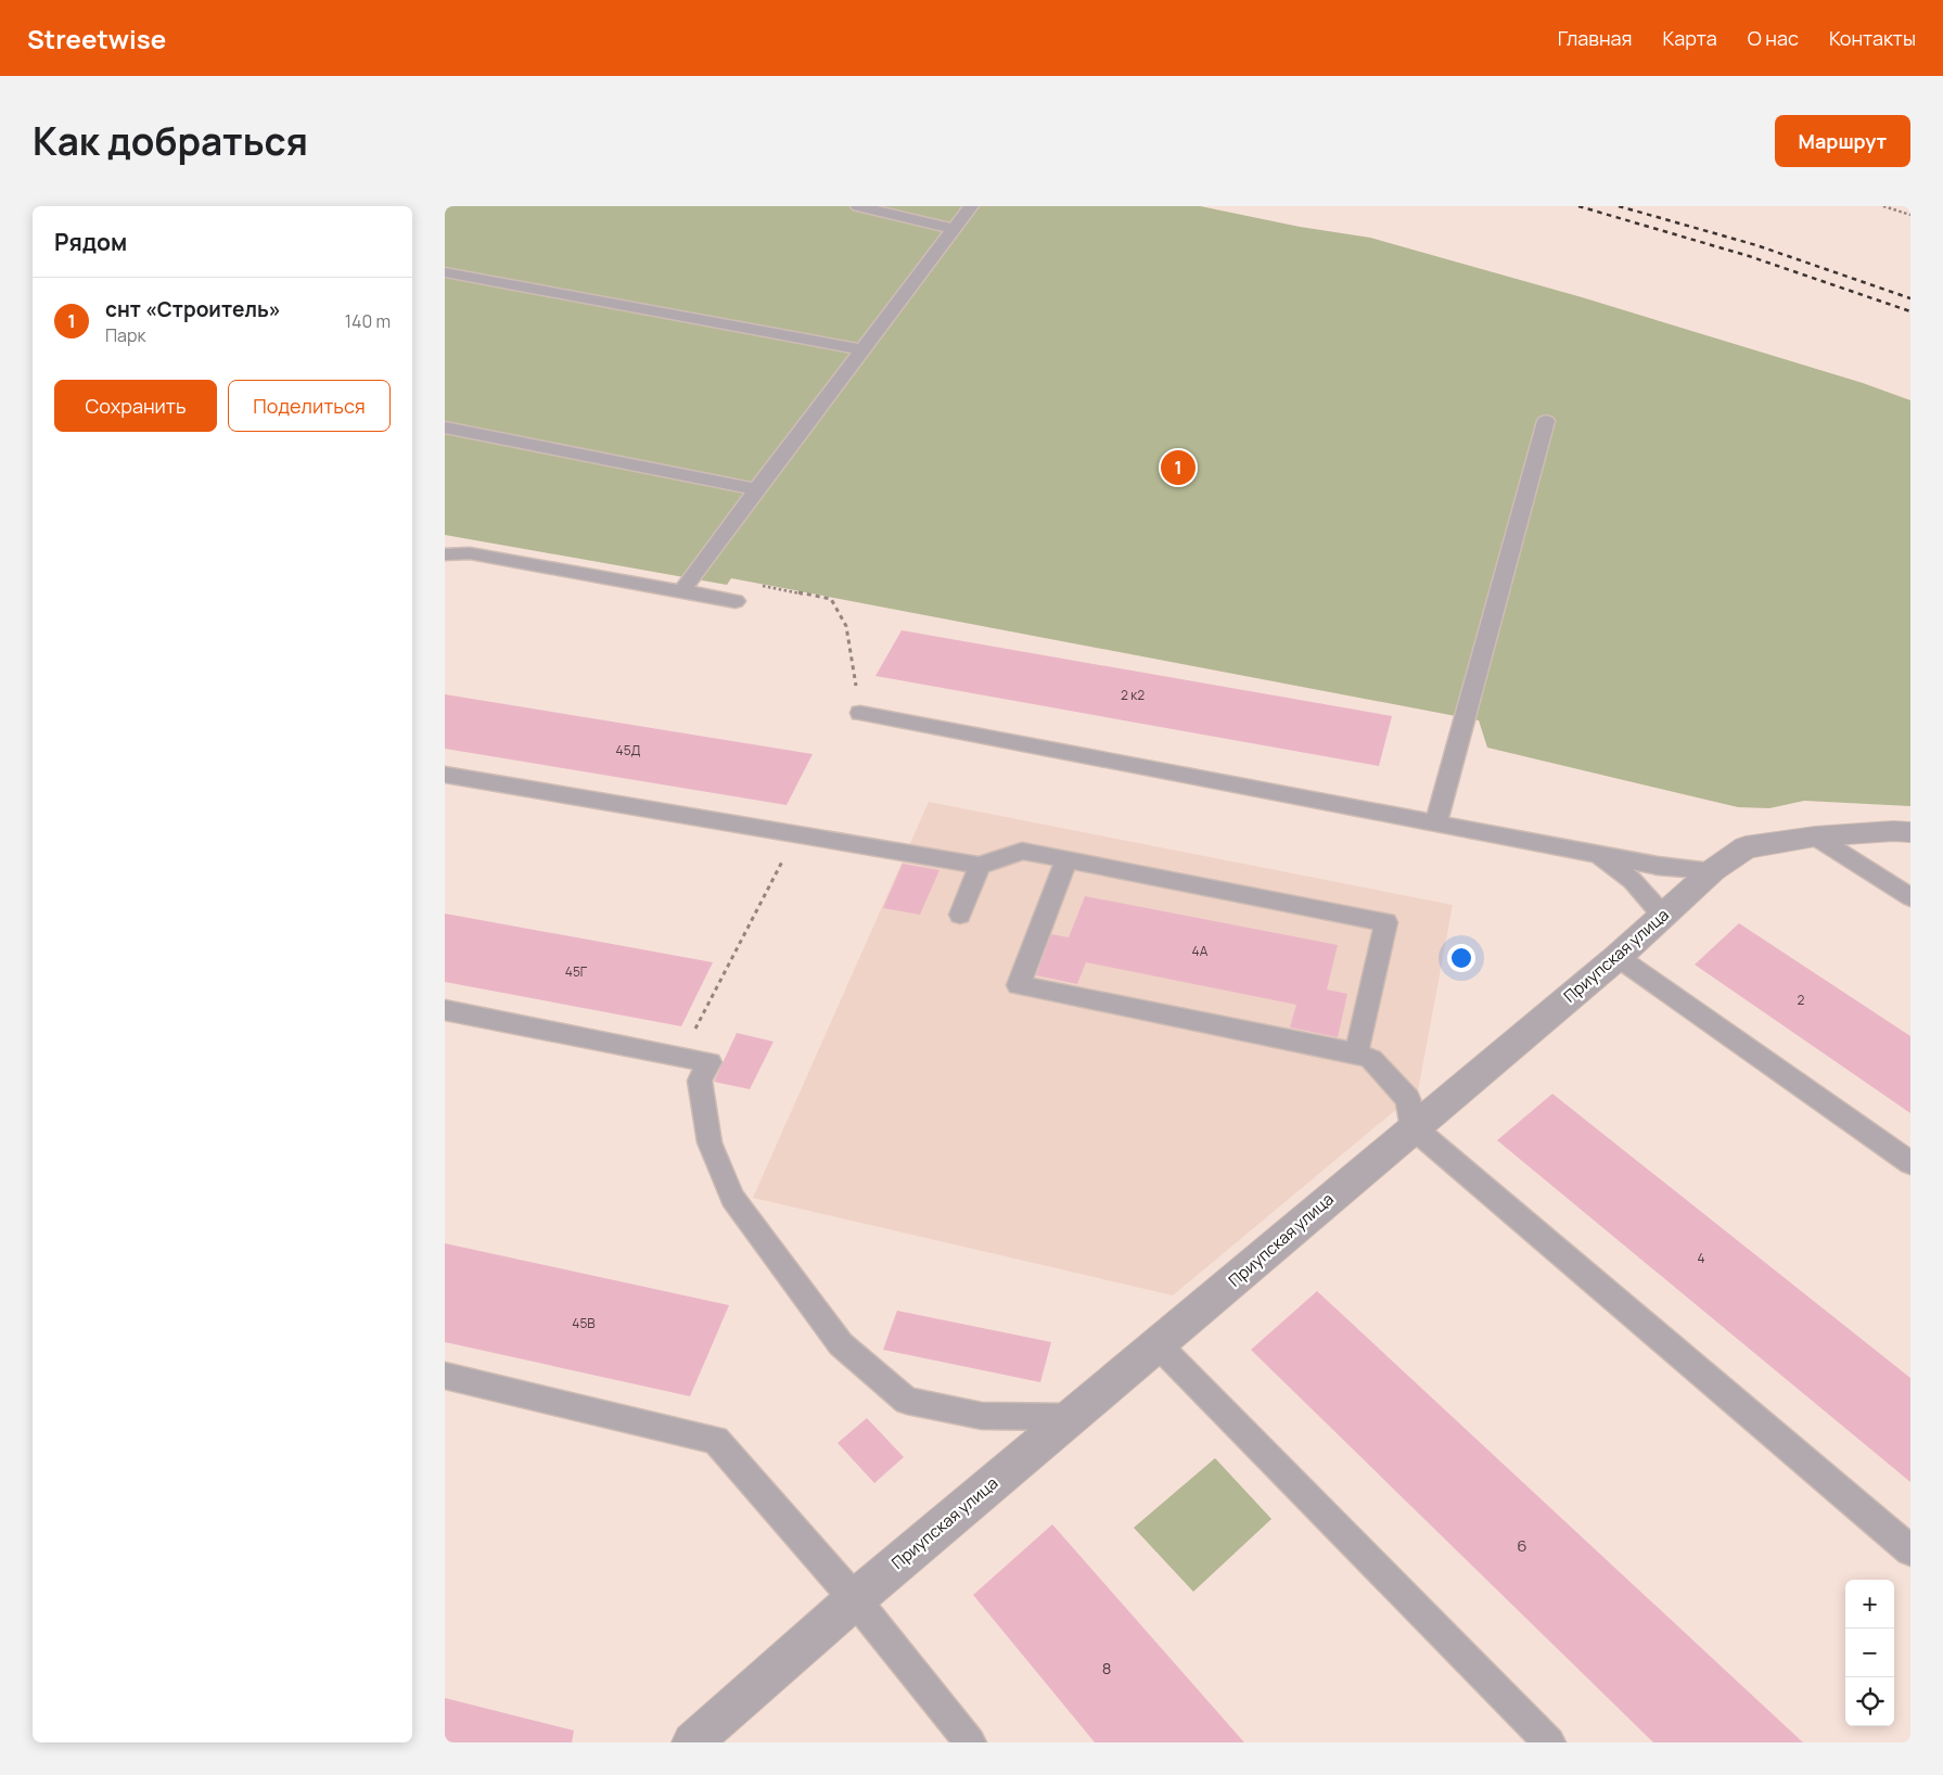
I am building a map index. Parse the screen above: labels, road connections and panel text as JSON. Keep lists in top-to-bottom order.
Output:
{
  "streets": {
    "street": ["Приупская улица"]
  },
  "house_numbers": [
    "2 к2",
    "45Д",
    "4А",
    "45Г",
    "2",
    "4",
    "45В",
    "6",
    "8"
  ],
  "page": {
    "header": "Streetwise",
    "nav": [
      "Главная",
      "Карта",
      "О нас",
      "Контакты"
    ],
    "title": "Как добраться",
    "buttons": [
      "Маршрут",
      ["Сохранить", "Поделиться"]
    ],
    "heading": "Рядом",
    "list": [
      {
        "mark": "1",
        "name": "снт «Строитель»",
        "note": "Парк",
        "value": "140 m"
      }
    ],
    "pins": "1",
    "map_buttons": ["+", "−"]
  }
}
